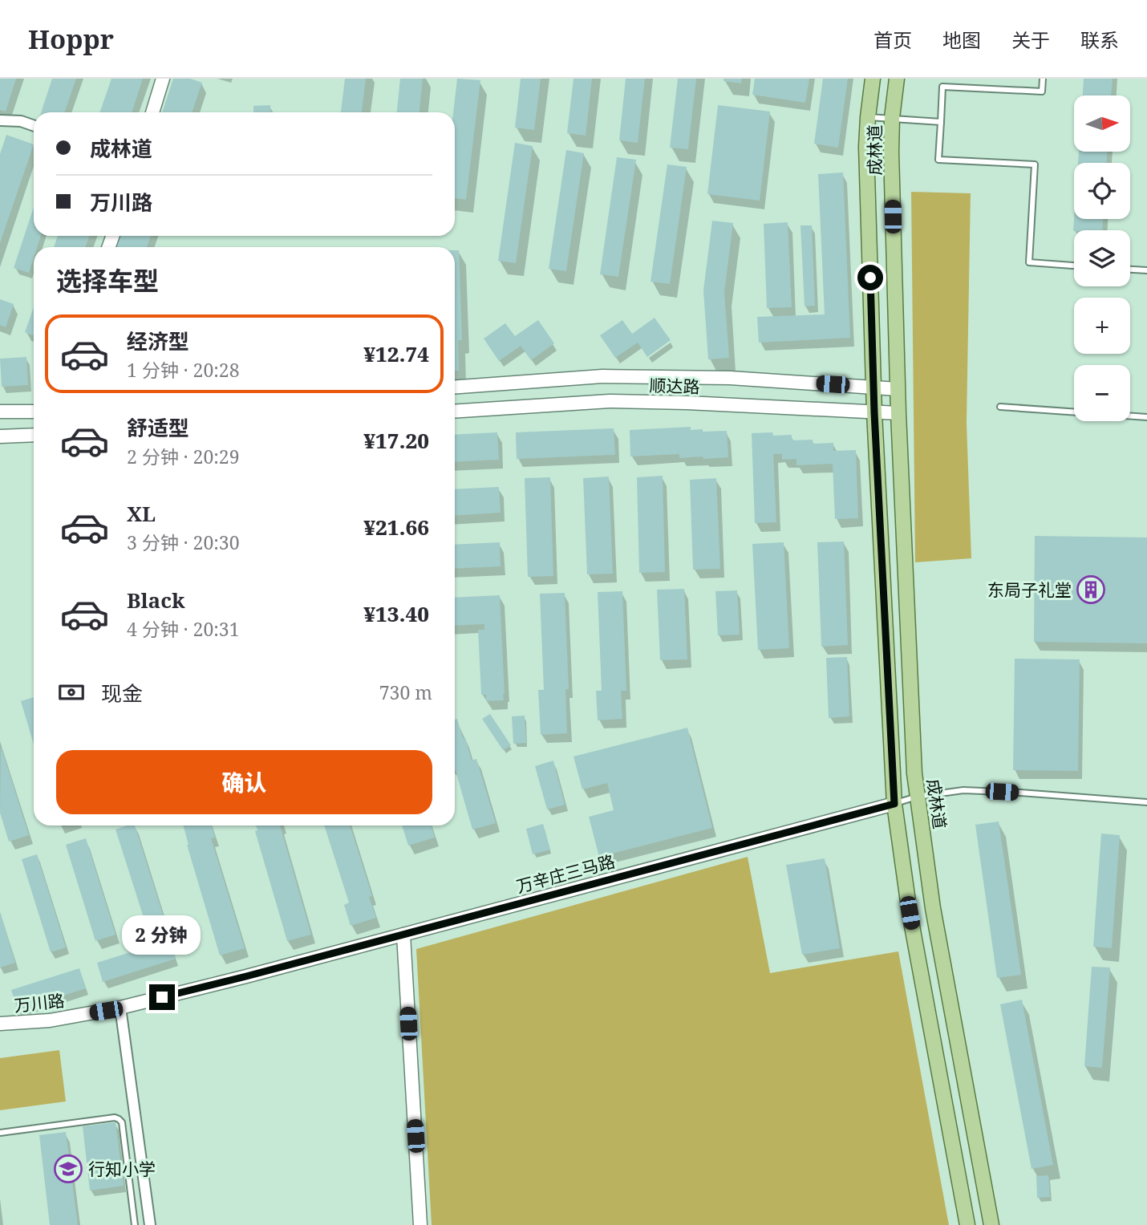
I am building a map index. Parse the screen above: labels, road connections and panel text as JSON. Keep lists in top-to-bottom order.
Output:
{
  "streets": {
    "main road": ["成林道"],
    "street": ["顺达路", "万辛庄三马路", "万川路"]
  },
  "crossings": [
    ["成林道", "顺达路"],
    ["成林道", "万辛庄三马路"],
    ["万辛庄三马路", "万川路"]
  ],
  "places": {
    "building": ["东局子礼堂"],
    "school or university": ["行知小学"]
  },
  "north": "right",
  "page": {
    "header": "Hoppr",
    "nav": [
      "首页",
      "地图",
      "关于",
      "联系"
    ],
    "map_buttons": ["+", "−"],
    "banner": ["成林道", "万川路"],
    "heading": "选择车型",
    "list": [
      {
        "name": "经济型",
        "note": "1 分钟 · 20:28",
        "value": "¥12.74"
      },
      {
        "name": "舒适型",
        "note": "2 分钟 · 20:29",
        "value": "¥17.20"
      },
      {
        "name": "XL",
        "note": "3 分钟 · 20:30",
        "value": "¥21.66"
      },
      {
        "name": "Black",
        "note": "4 分钟 · 20:31",
        "value": "¥13.40"
      }
    ],
    "pay": ["现金", "730 m"],
    "buttons": "确认",
    "bubble": "2 分钟"
  }
}
